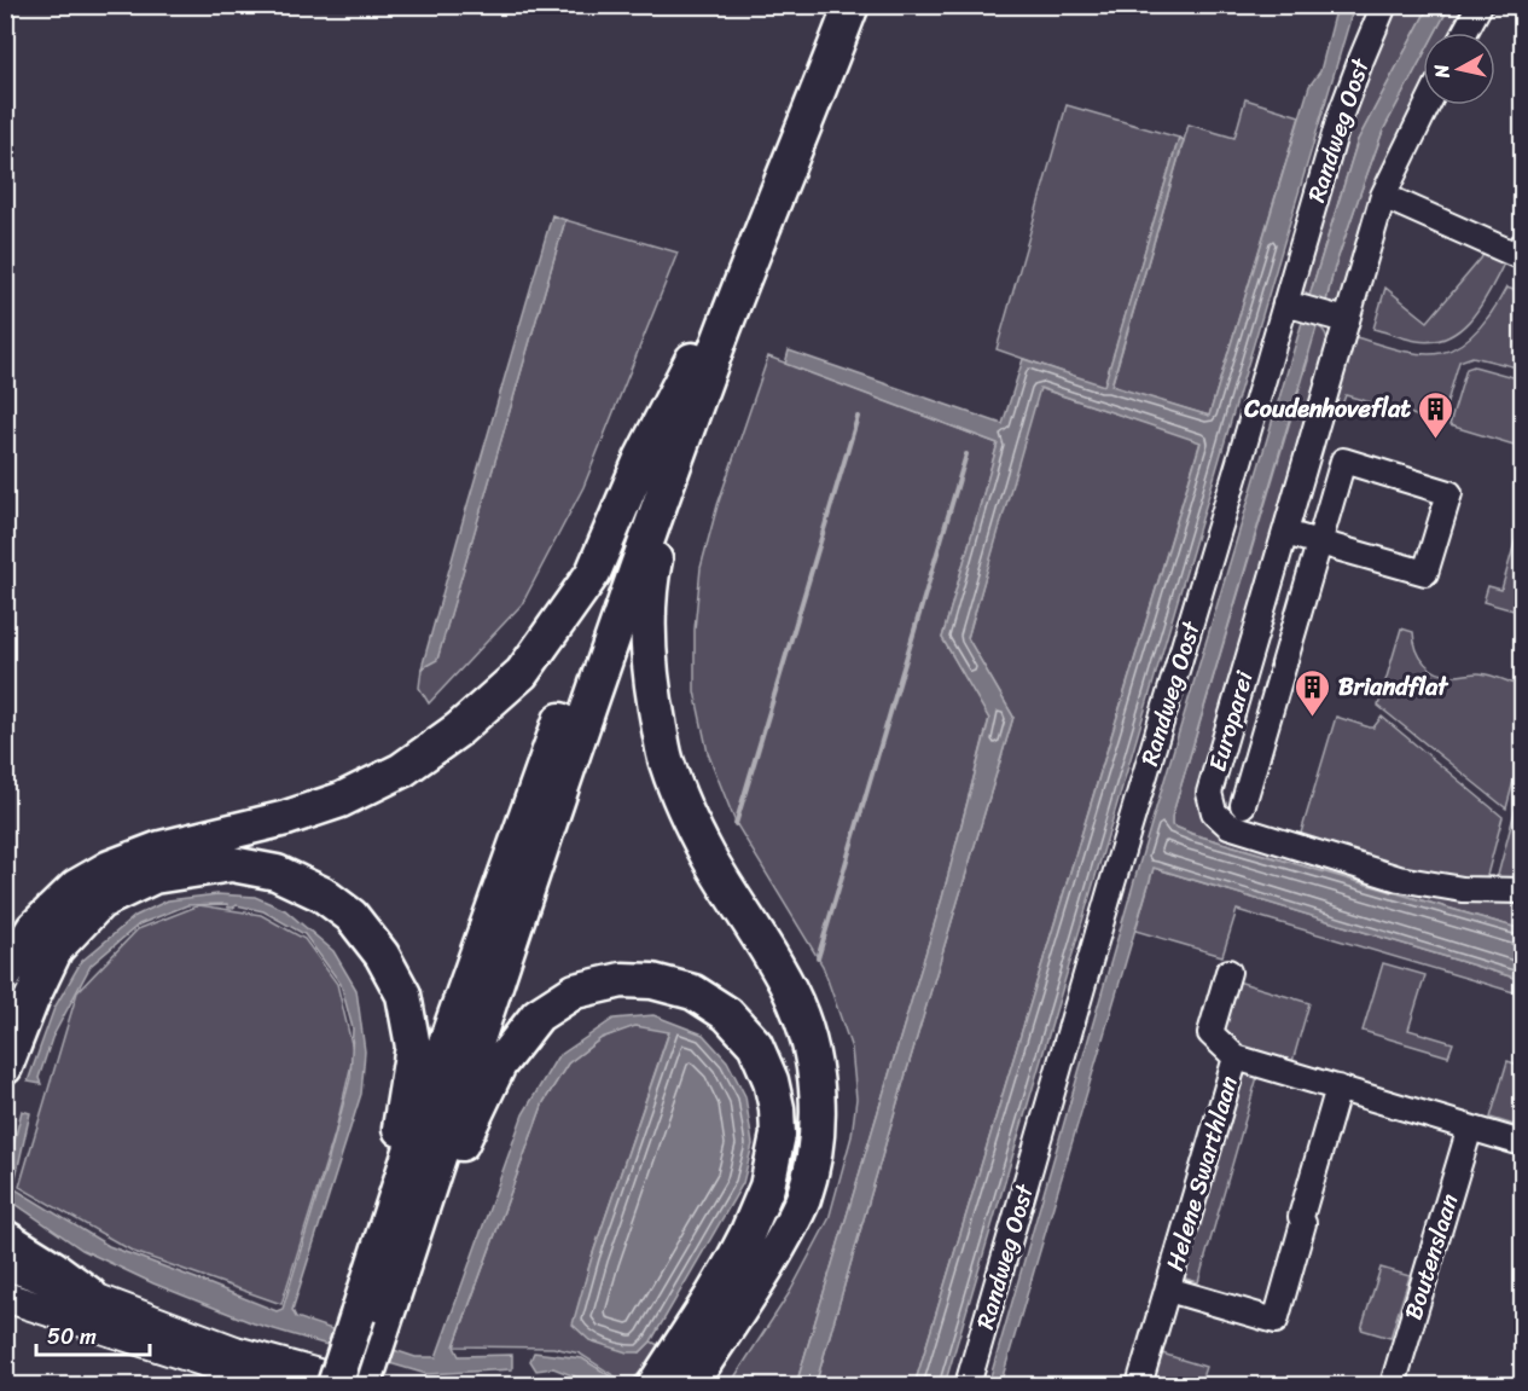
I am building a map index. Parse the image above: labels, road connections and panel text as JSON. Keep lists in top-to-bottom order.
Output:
{
  "streets": {
    "street": [
      "Randweg Oost",
      "Europarei",
      "Helene Swarthlaan",
      "Boutenslaan"
    ]
  },
  "places": {
    "building": ["Coudenhoveflat", "Briandflat"]
  },
  "scale_bar": "50 m",
  "north": "left"
}
